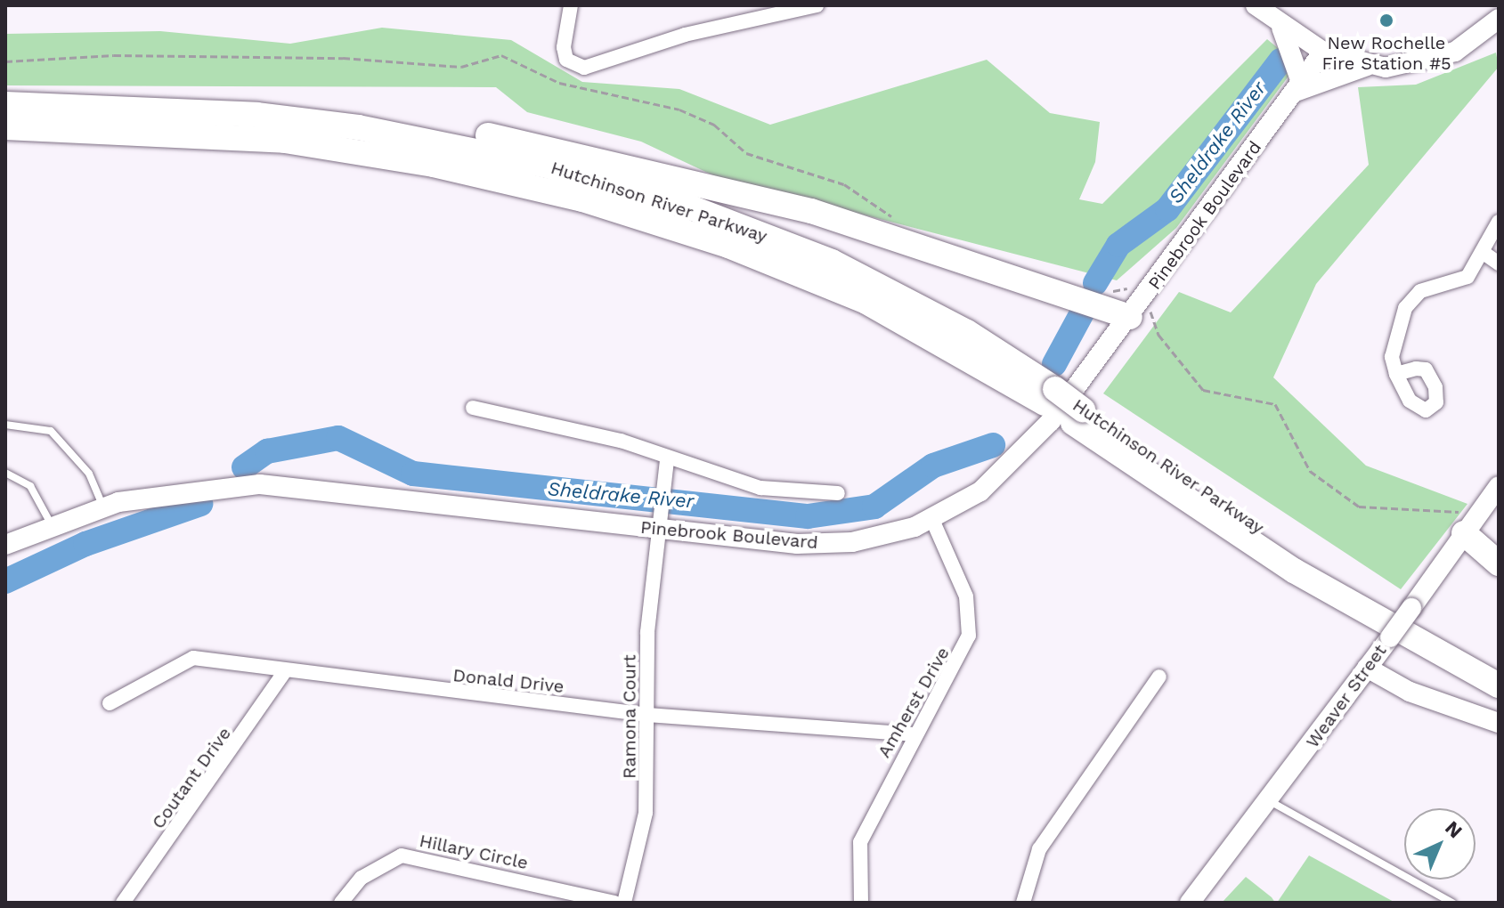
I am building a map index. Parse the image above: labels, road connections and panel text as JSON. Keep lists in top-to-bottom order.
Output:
{
  "streets": {
    "highway": ["Hutchinson River Parkway"],
    "street": [
      "Pinebrook Boulevard",
      "Donald Drive",
      "Weaver Street",
      "Amherst Drive",
      "Ramona Court",
      "Coutant Drive",
      "Hillary Circle"
    ]
  },
  "crossings": [
    ["Pinebrook Boulevard", "Amherst Drive"],
    ["Pinebrook Boulevard", "Ramona Court"],
    ["Donald Drive", "Amherst Drive"],
    ["Donald Drive", "Ramona Court"],
    ["Donald Drive", "Coutant Drive"]
  ],
  "water": ["Sheldrake River"],
  "places": ["New Rochelle Fire Station #5"],
  "north": "top right"
}
